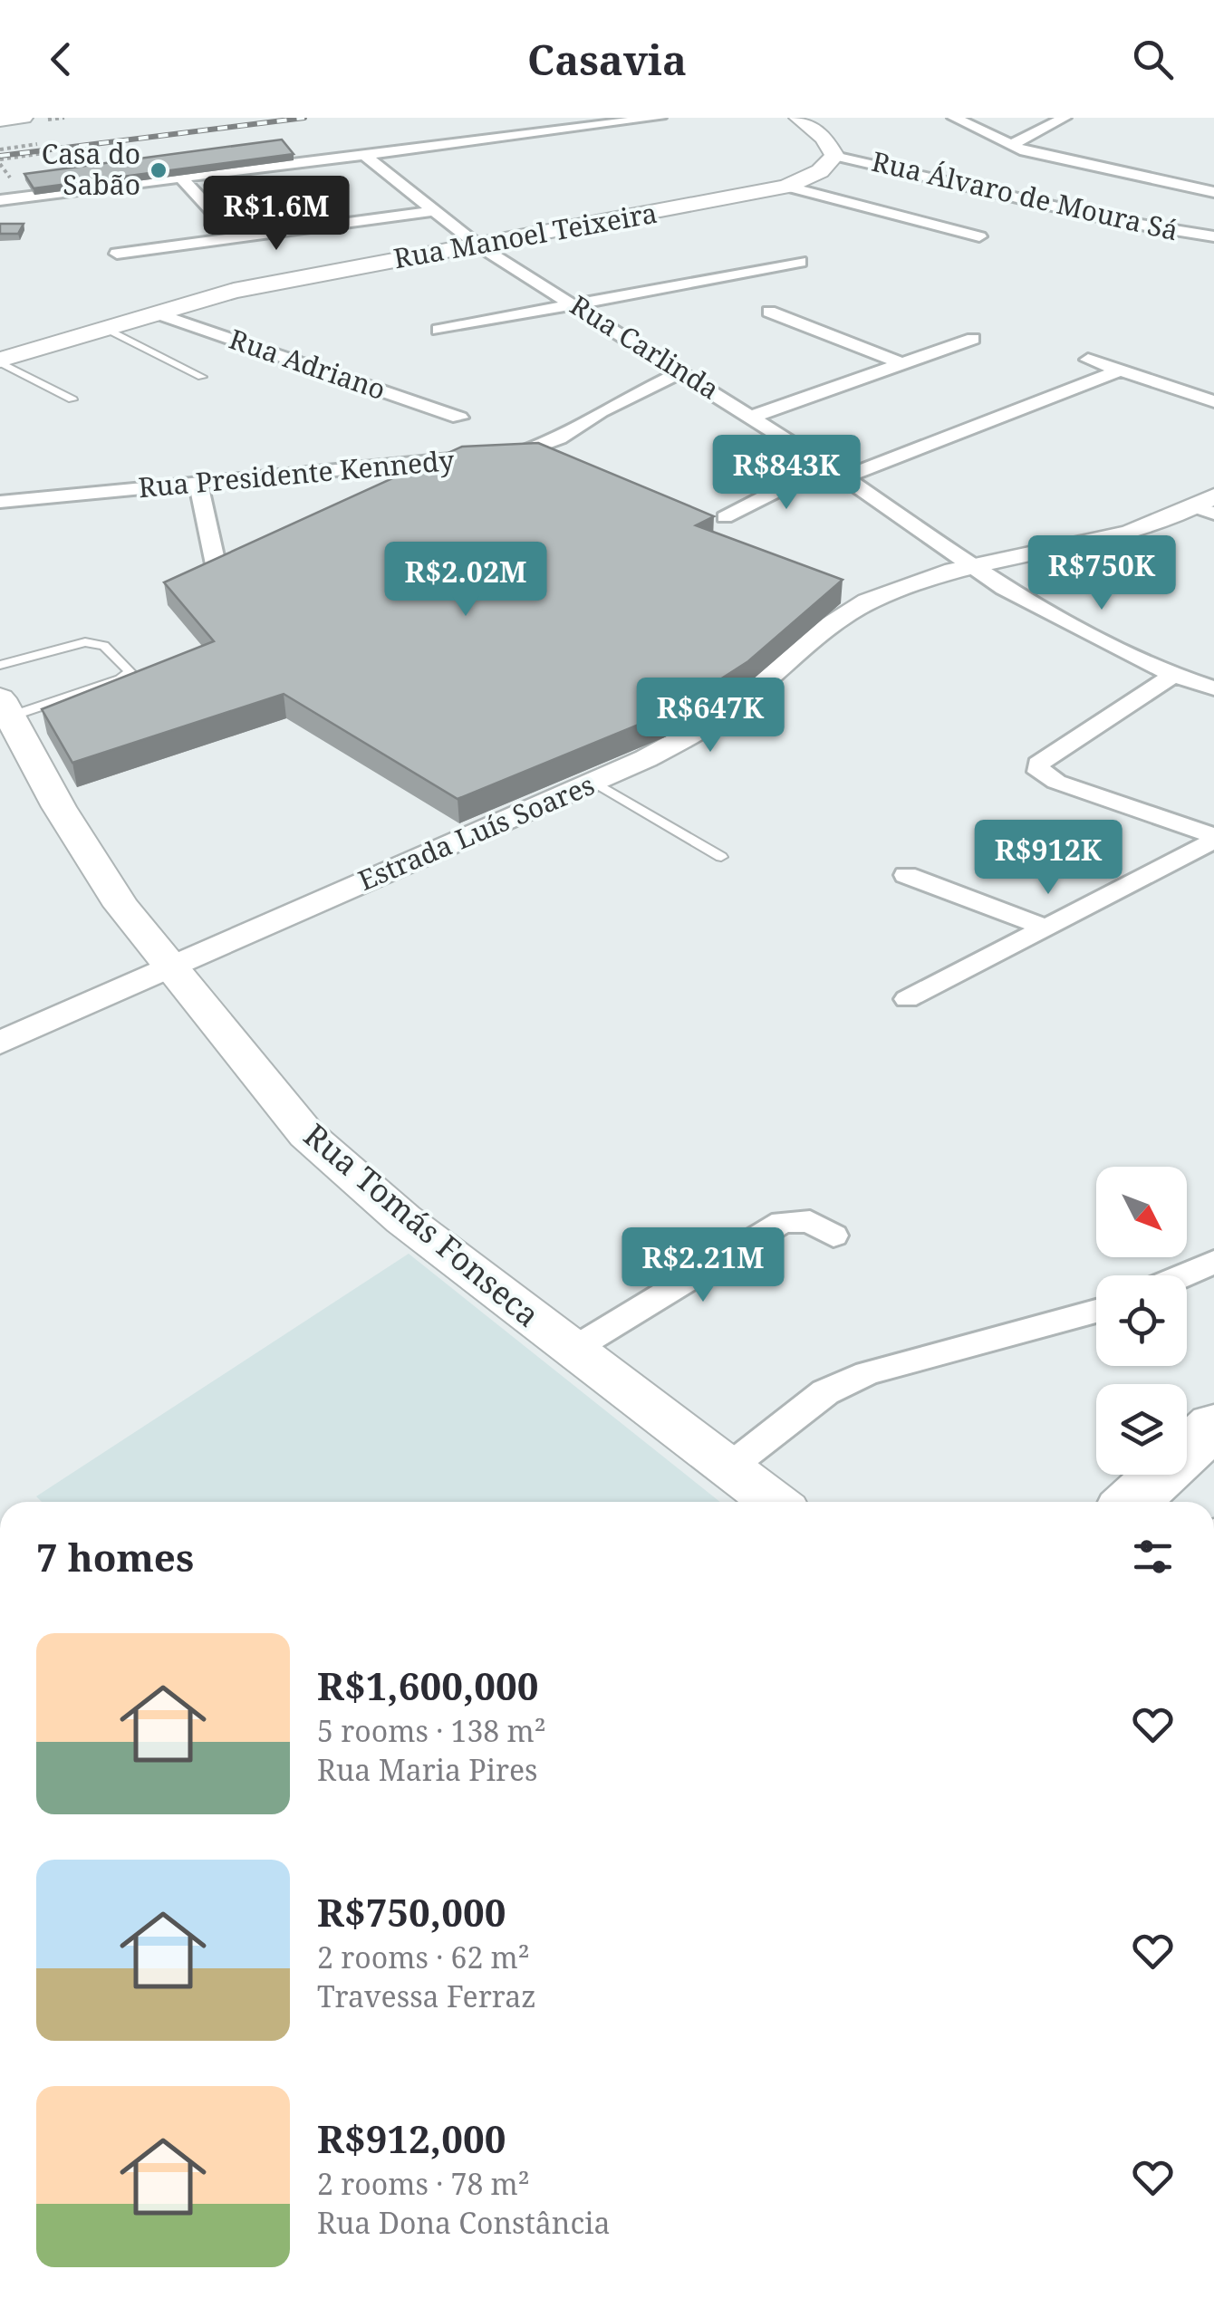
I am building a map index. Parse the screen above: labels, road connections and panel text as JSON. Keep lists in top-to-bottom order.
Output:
{
  "streets": {
    "main road": ["Rua Manoel Teixeira", "Rua Tomás Fonseca"],
    "street": [
      "Rua Álvaro de Moura Sá",
      "Rua Carlinda",
      "Rua Adriano",
      "Rua Presidente Kennedy",
      "Estrada Luís Soares"
    ]
  },
  "crossings": [
    ["Rua Álvaro de Moura Sá", "Rua Manoel Teixeira"],
    ["Rua Manoel Teixeira", "Rua Carlinda"],
    ["Rua Manoel Teixeira", "Rua Adriano"],
    ["Rua Carlinda", "Rua Presidente Kennedy"],
    ["Rua Carlinda", "Estrada Luís Soares"],
    ["Estrada Luís Soares", "Rua Tomás Fonseca"]
  ],
  "places": ["Casa do Sabão"],
  "north": "bottom right",
  "page": {
    "header": "Casavia",
    "price": [
      "R$1.6M",
      "R$843K",
      "R$750K",
      "R$2.02M",
      "R$647K",
      "R$912K",
      "R$2.21M"
    ],
    "heading": "7 homes",
    "list": [
      {
        "name": "R$1,600,000",
        "note": "5 rooms · 138 m² · Rua Maria Pires"
      },
      {
        "name": "R$750,000",
        "note": "2 rooms · 62 m² · Travessa Ferraz"
      },
      {
        "name": "R$912,000",
        "note": "2 rooms · 78 m² · Rua Dona Constância"
      }
    ]
  }
}
